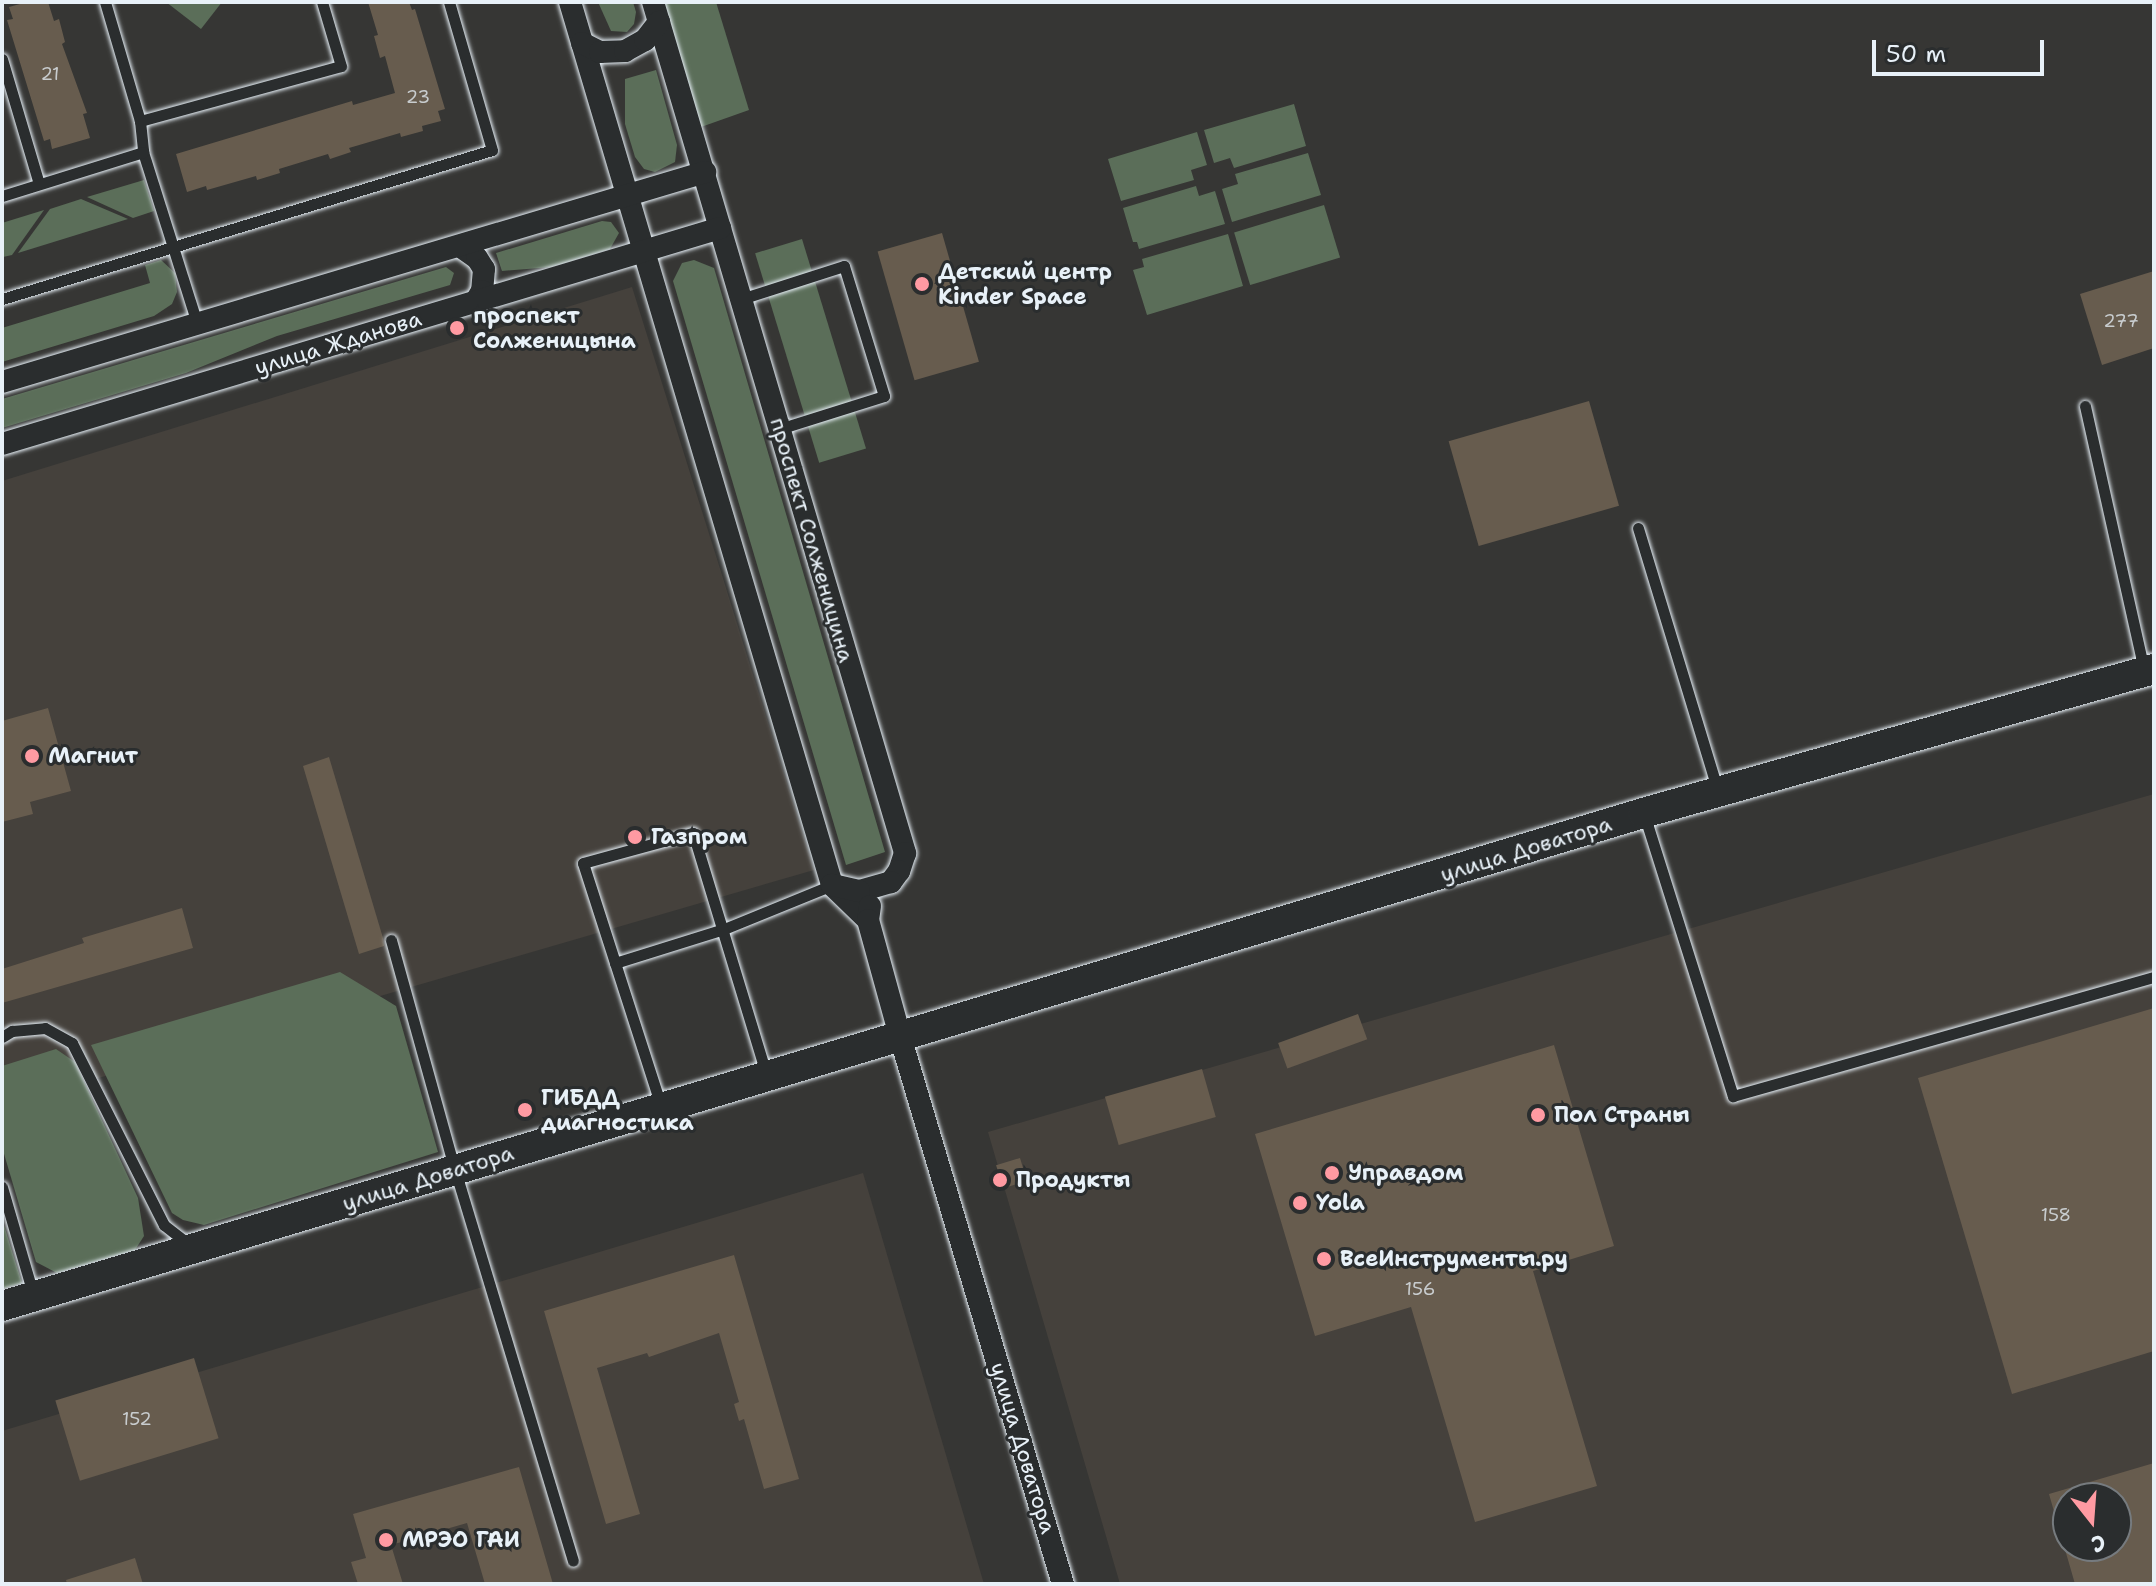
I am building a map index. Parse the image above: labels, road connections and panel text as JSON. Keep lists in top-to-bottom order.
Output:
{
  "streets": {
    "street": ["улица Жданова", "проспект Солженицина", "улица Доватора"]
  },
  "crossings": [
    ["улица Жданова", "проспект Солженицина"]
  ],
  "places": [
    "Детский центр Kinder Space",
    "проспект Солженицына",
    "Магнит",
    "Газпром",
    "ГИБДД диагностика",
    "Пол Страны",
    "Управдом",
    "Продукты",
    "Yola",
    "ВсеИнструменты.ру",
    "МРЭО ГАИ"
  ],
  "house_numbers": [
    "21",
    "23",
    "277",
    "158",
    "156",
    "152"
  ],
  "scale_bar": "50 m",
  "north": "bottom"
}
